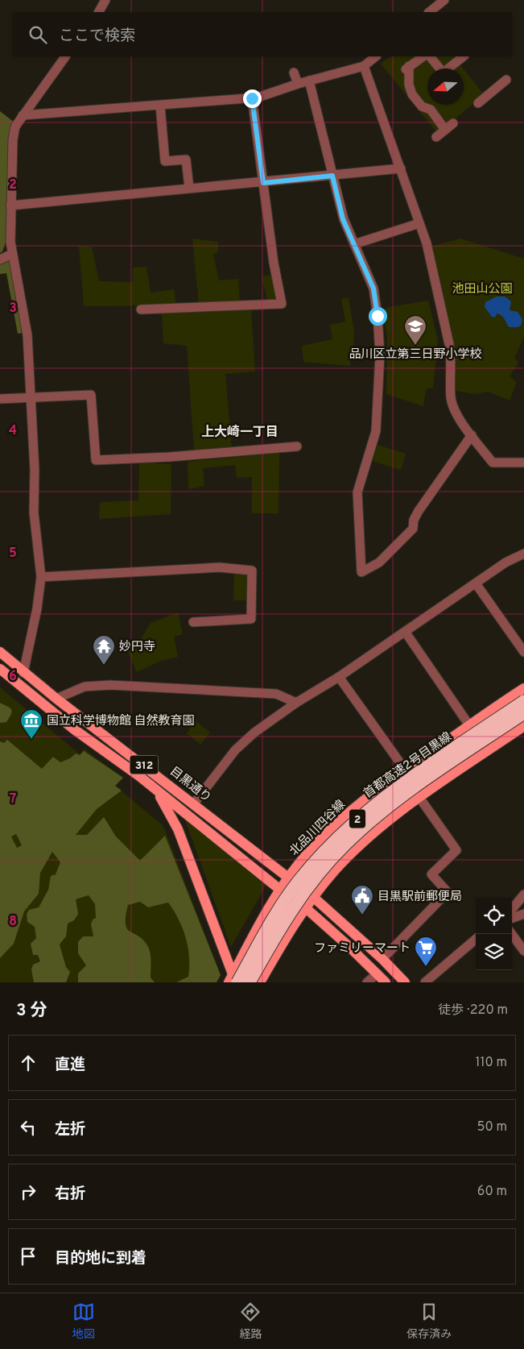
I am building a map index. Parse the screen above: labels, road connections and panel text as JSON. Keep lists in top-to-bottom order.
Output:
{
  "streets": {
    "highway": ["首都高速2号目黒線", "2"],
    "main road": ["312", "目黒通り", "北品川四谷線"]
  },
  "crossings": [
    ["312", "首都高速2号目黒線"],
    ["312", "北品川四谷線"],
    ["首都高速2号目黒線", "北品川四谷線"],
    ["目黒通り", "北品川四谷線"]
  ],
  "districts": ["上大崎一丁目"],
  "parks": ["池田山公園"],
  "places": {
    "school or university": ["品川区立第三日野小学校"],
    "temple": ["妙円寺"],
    "museum": ["国立科学博物館 自然教育園"],
    "public building": ["目黒駅前郵便局"],
    "supermarket": ["ファミリーマート"]
  },
  "north": "left",
  "page": {
    "search": "ここで検索",
    "heading": ["3 分", "徒歩 · 220 m"],
    "list": [
      ["直進", "110 m"],
      ["左折", "50 m"],
      ["右折", "60 m"],
      "目的地に到着"
    ],
    "nav": ["地図", "経路", "保存済み"]
  },
  "grid": {
    "rows": [
      "2",
      "3",
      "4",
      "5",
      "6",
      "7",
      "8"
    ]
  }
}
